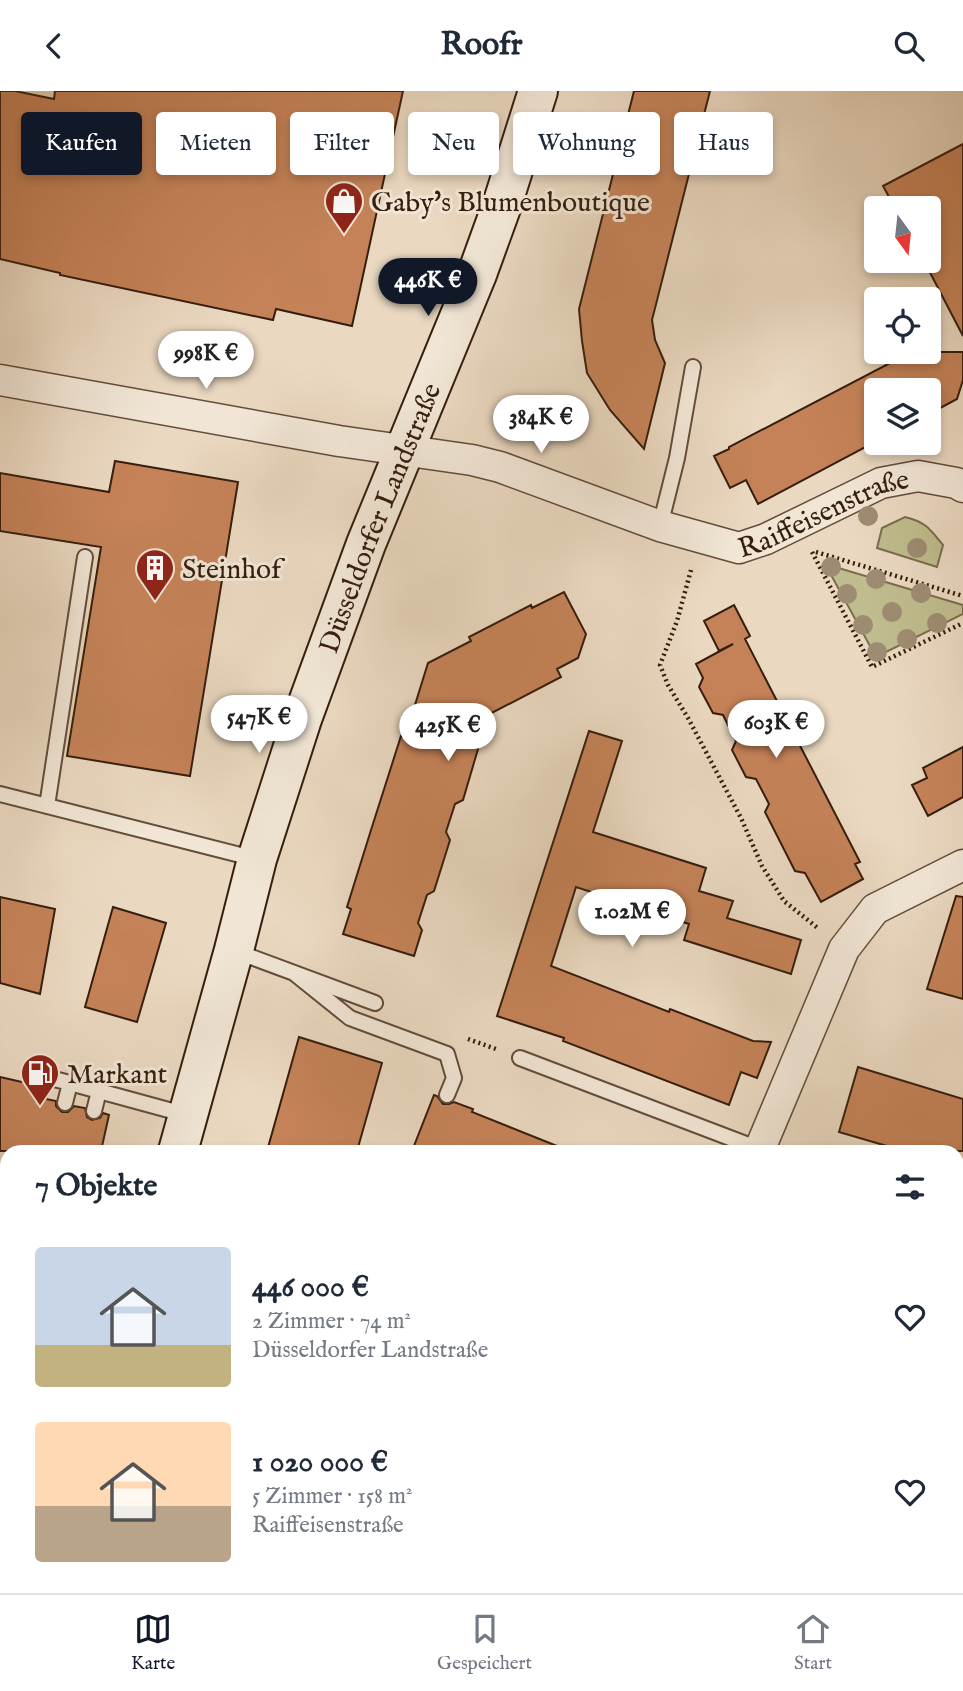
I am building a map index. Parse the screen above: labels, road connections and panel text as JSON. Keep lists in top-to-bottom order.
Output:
{
  "streets": {
    "main road": ["Düsseldorfer Landstraße"],
    "street": ["Raiffeisenstraße"]
  },
  "crossings": [
    ["Raiffeisenstraße", "Düsseldorfer Landstraße"]
  ],
  "places": {
    "shop": ["Gaby's Blumenboutique"],
    "building": ["Steinhof"],
    "fuel station": ["Markant"]
  },
  "north": "bottom",
  "page": {
    "header": "Roofr",
    "chip": [
      "Kaufen",
      "Mieten",
      "Filter",
      "Neu",
      "Wohnung",
      "Haus"
    ],
    "price": [
      "446K €",
      "998K €",
      "384K €",
      "547K €",
      "603K €",
      "425K €",
      "1.02M €"
    ],
    "heading": "7 Objekte",
    "list": [
      {
        "name": "446 000 €",
        "note": "2 Zimmer · 74 m² · Düsseldorfer Landstraße"
      },
      {
        "name": "1 020 000 €",
        "note": "5 Zimmer · 158 m² · Raiffeisenstraße"
      }
    ],
    "tabs": ["Karte", "Gespeichert", "Start"]
  }
}
